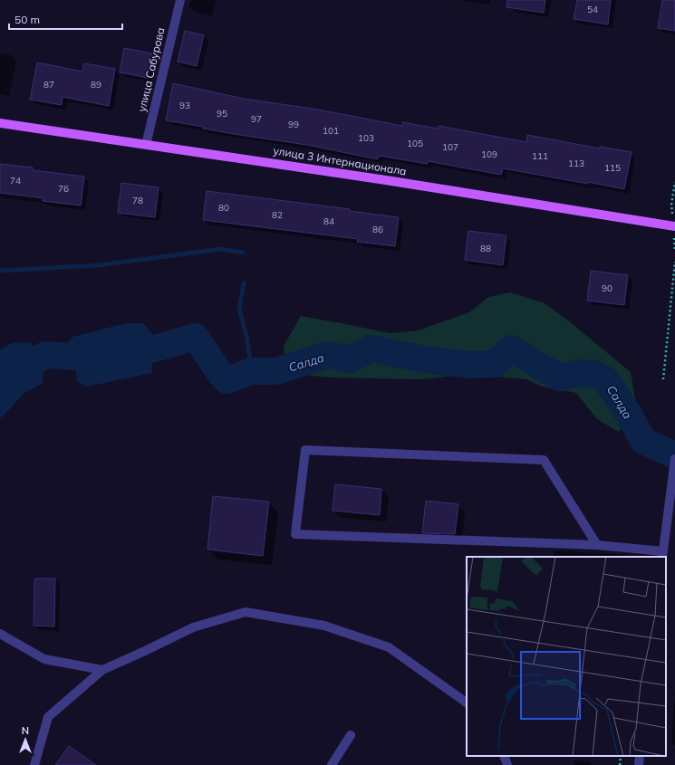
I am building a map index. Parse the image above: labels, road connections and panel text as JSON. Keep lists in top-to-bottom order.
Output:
{
  "streets": {
    "main road": ["улица 3 Интернационала"],
    "street": ["улица Сабурова"]
  },
  "crossings": [
    ["улица Сабурова", "улица 3 Интернационала"]
  ],
  "water": ["Салда"],
  "house_numbers": [
    "54",
    "87",
    "89",
    "93",
    "95",
    "97",
    "99",
    "101",
    "103",
    "105",
    "107",
    "109",
    "111",
    "113",
    "115",
    "74",
    "76",
    "78",
    "80",
    "82",
    "84",
    "86",
    "88",
    "90"
  ],
  "scale_bar": "50 m",
  "north": "top"
}
